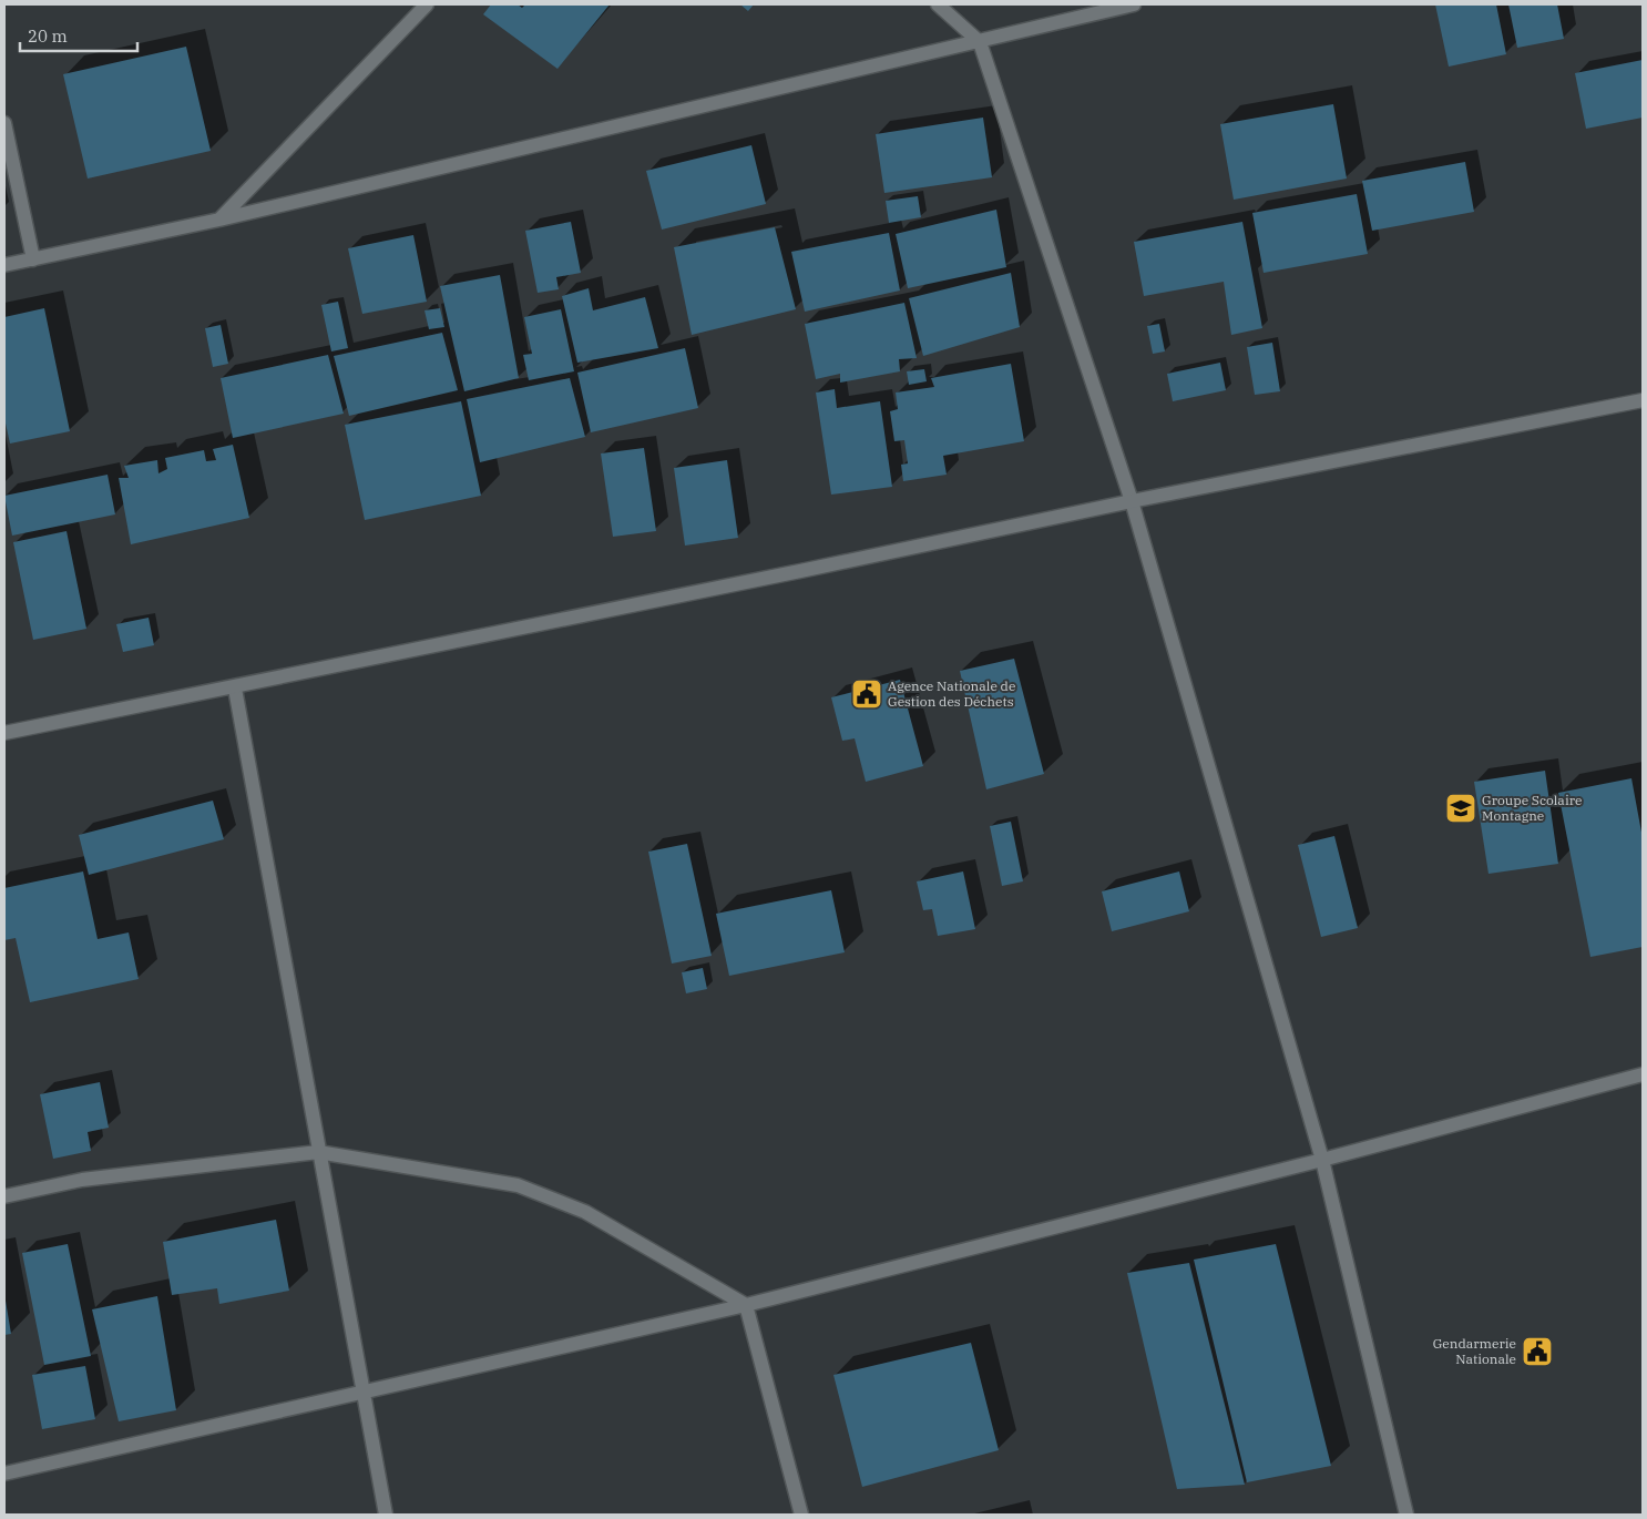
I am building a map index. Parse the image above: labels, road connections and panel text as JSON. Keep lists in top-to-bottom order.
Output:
{
  "places": {
    "public building": ["Agence Nationale de Gestion des Déchets", "Gendarmerie Nationale"],
    "school or university": ["Groupe Scolaire Montagne"]
  },
  "scale_bar": "20 m"
}
